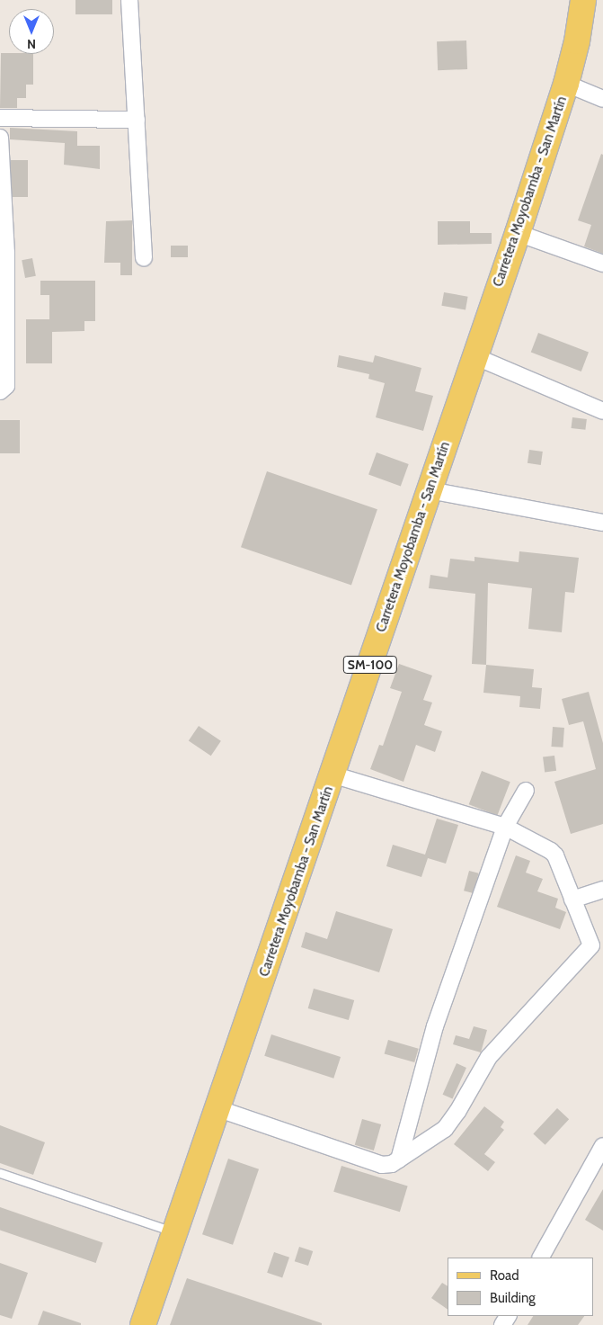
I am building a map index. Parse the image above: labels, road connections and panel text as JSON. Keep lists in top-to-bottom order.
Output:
{
  "streets": {
    "main road": ["Carretera Moyobamba - San Martín", "SM-100"]
  },
  "legend": ["Road", "Building"],
  "north": "bottom"
}
